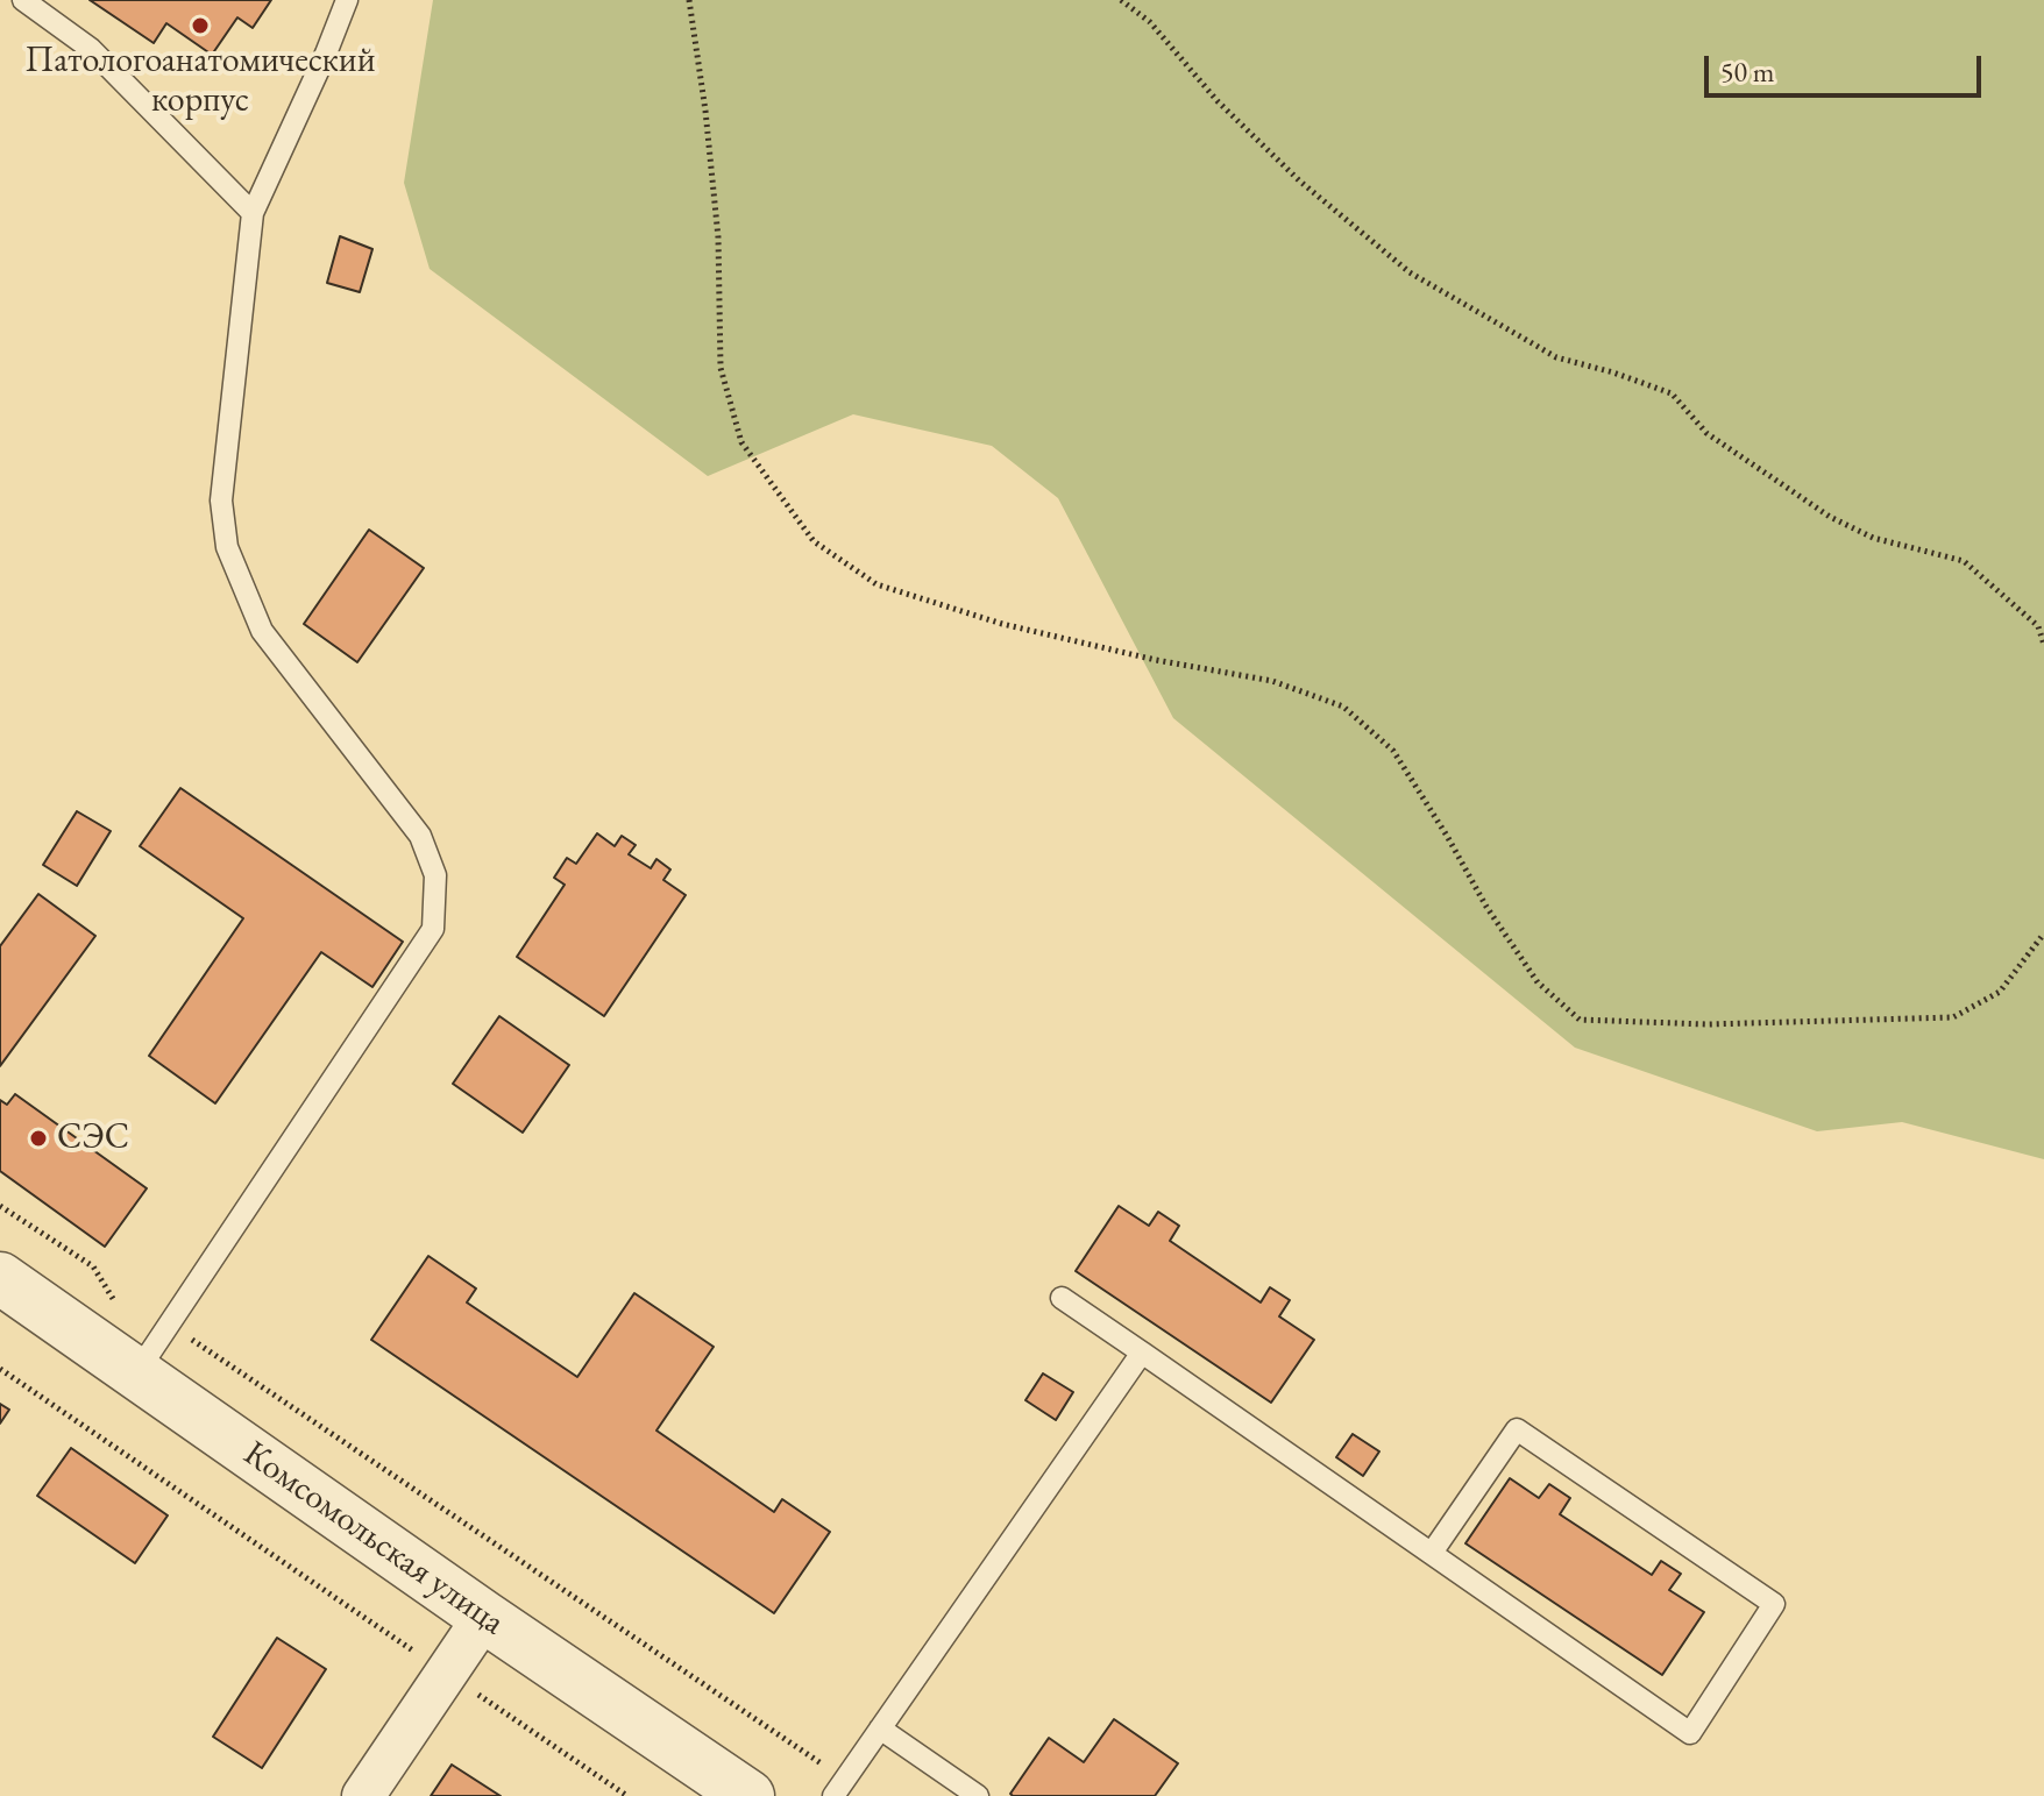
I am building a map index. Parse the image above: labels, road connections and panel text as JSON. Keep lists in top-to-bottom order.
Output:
{
  "streets": {
    "street": ["Комсомольская улица"]
  },
  "places": ["Патологоанатомический корпус", "СЭС"],
  "scale_bar": "50 m"
}
